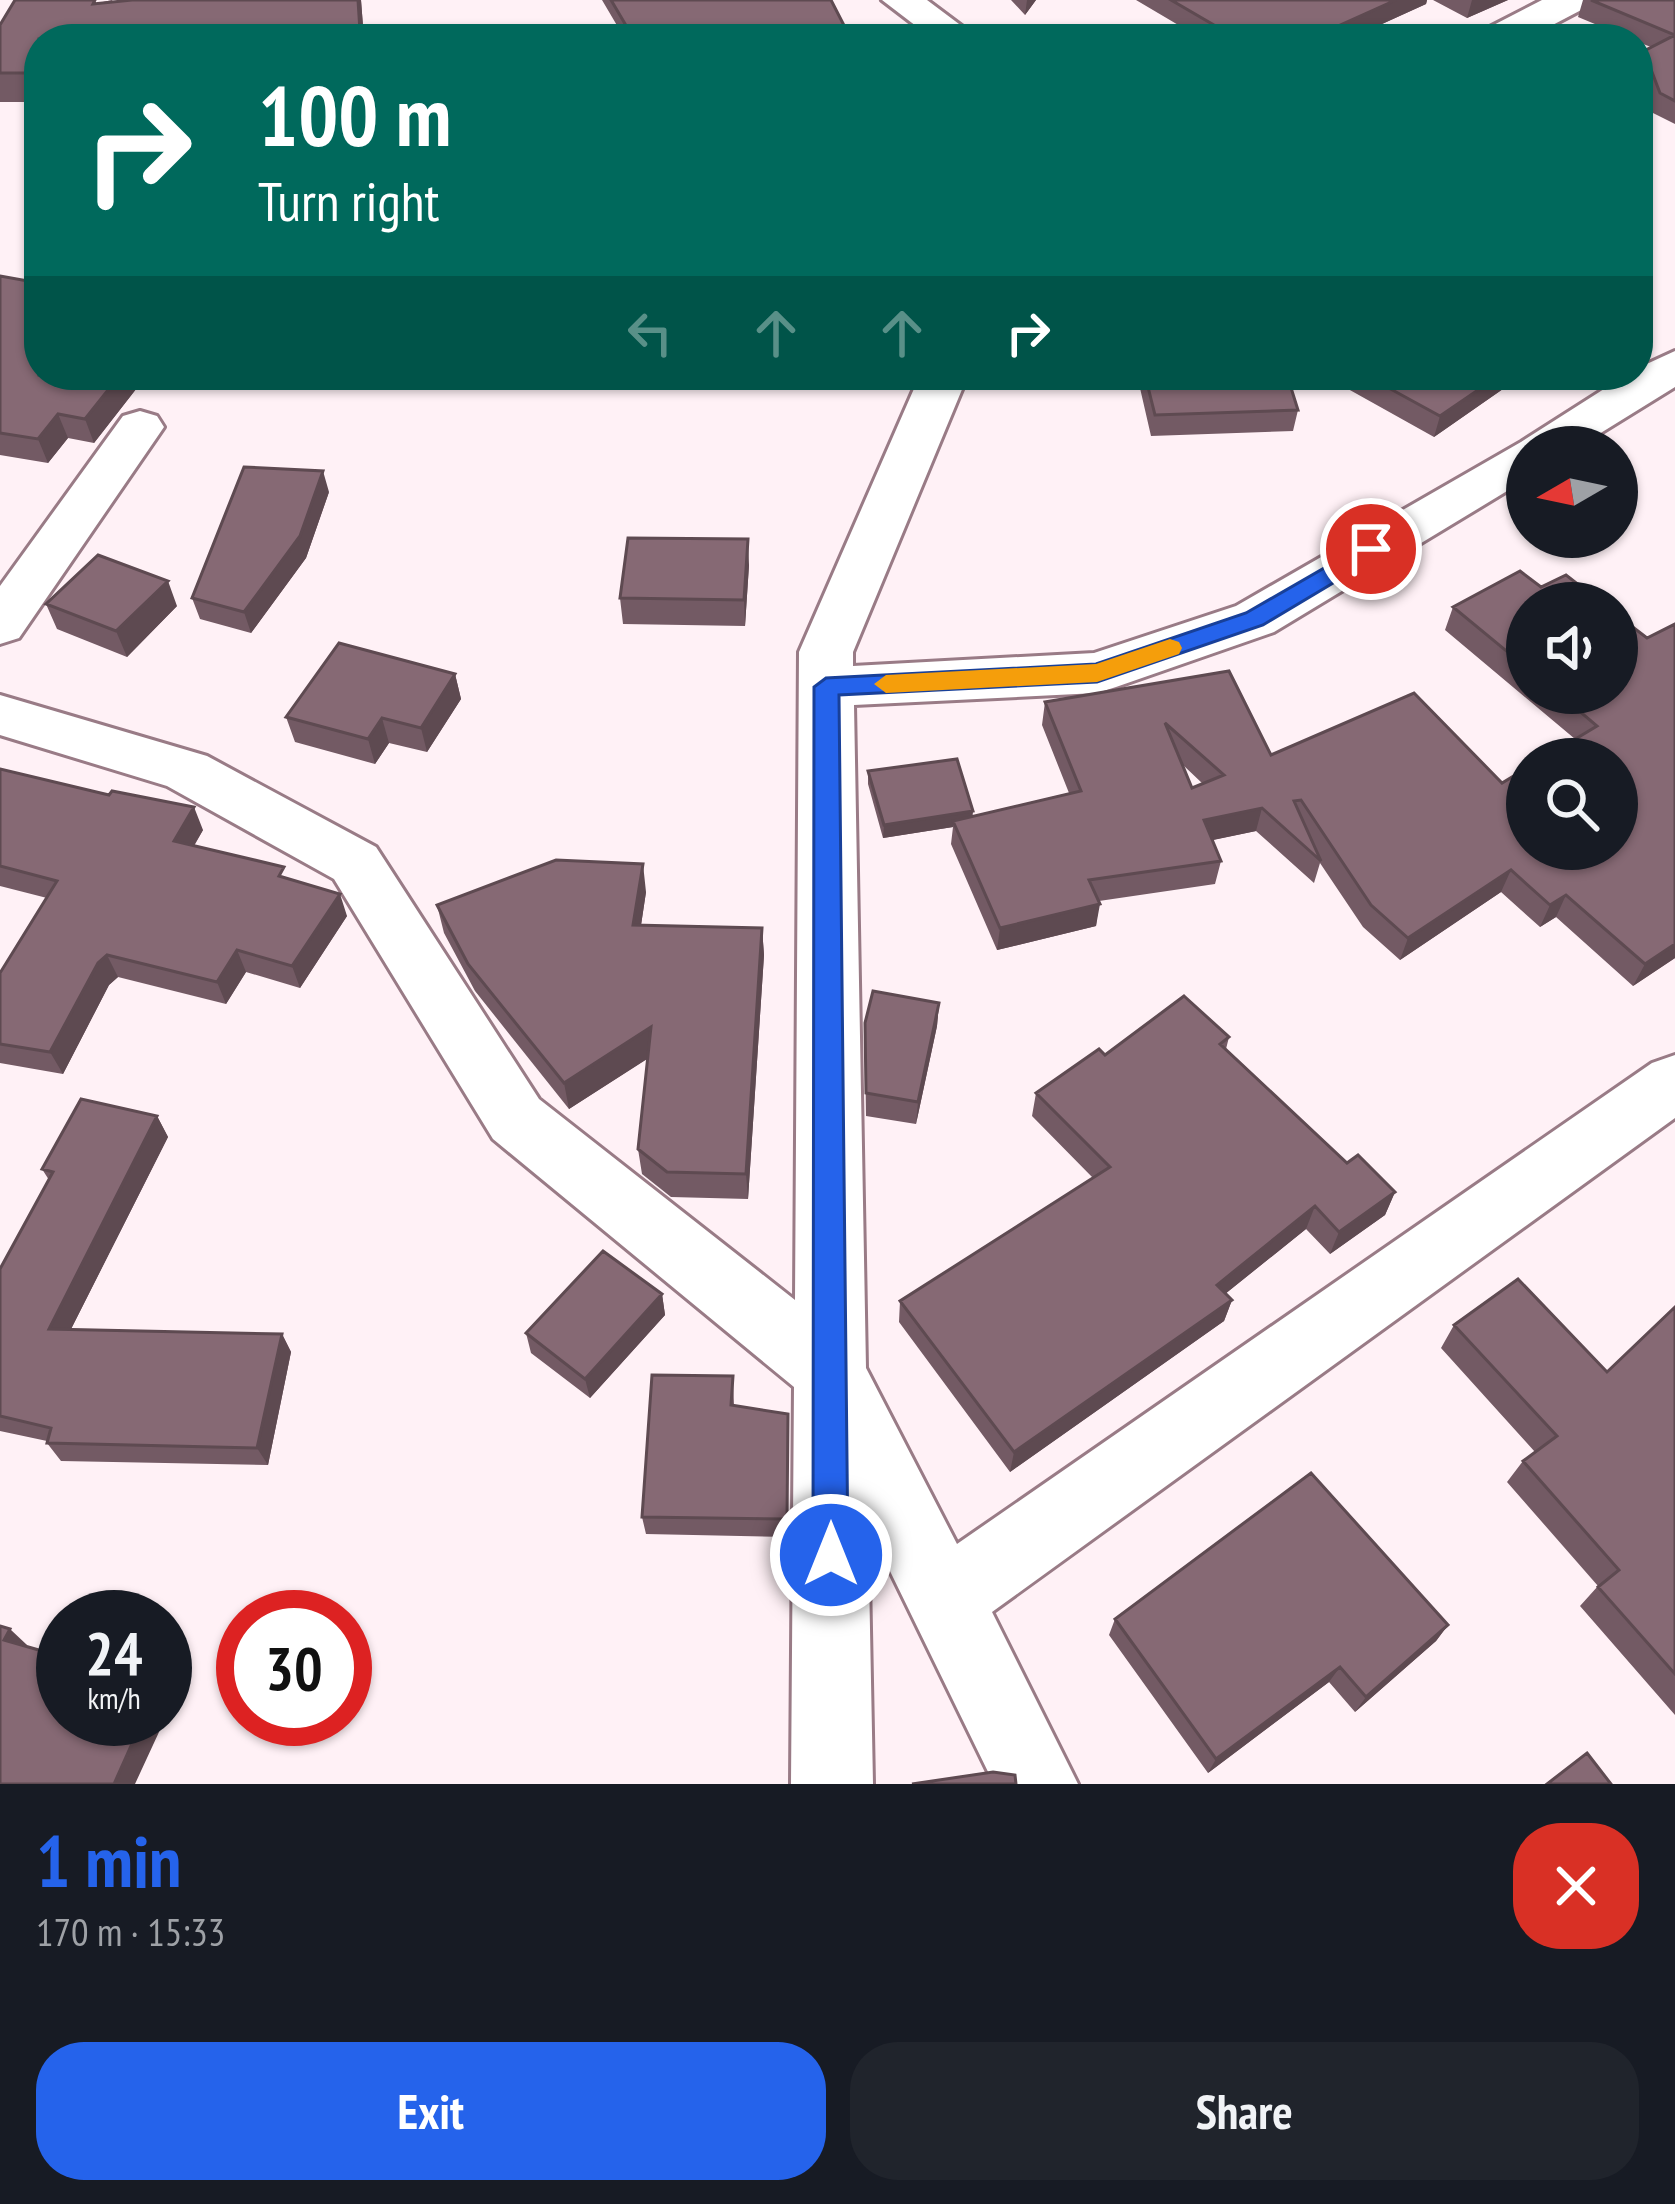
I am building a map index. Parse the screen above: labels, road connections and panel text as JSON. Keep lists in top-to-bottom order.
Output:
{
  "north": "left",
  "page": {
    "turn": ["100 m", "Turn right"],
    "speed": "24 km/h",
    "limit": "30",
    "heading": ["1 min", "170 m · 15:33"],
    "buttons": ["Exit", "Share"]
  }
}
